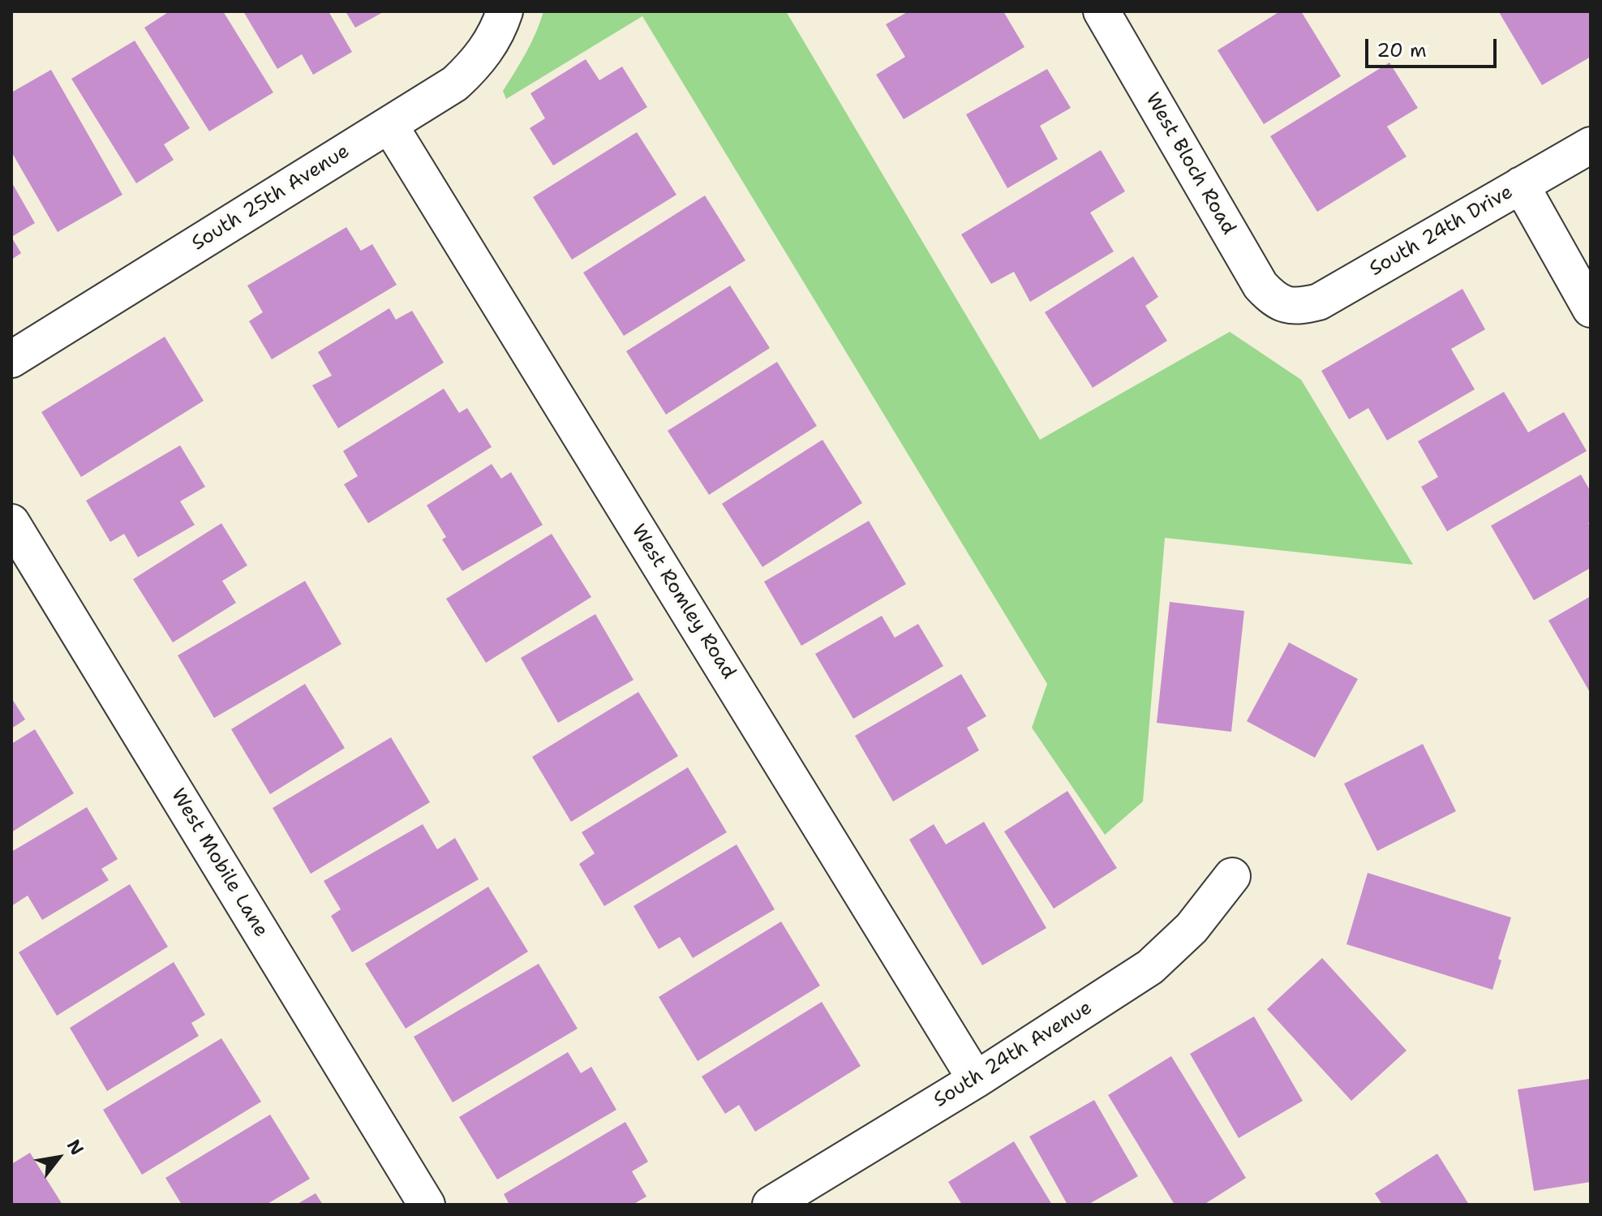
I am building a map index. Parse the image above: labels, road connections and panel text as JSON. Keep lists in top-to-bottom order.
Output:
{
  "streets": {
    "street": [
      "West Bloch Road",
      "South 25th Avenue",
      "South 24th Drive",
      "West Romley Road",
      "West Mobile Lane",
      "South 24th Avenue"
    ]
  },
  "crossings": [
    ["West Bloch Road", "South 24th Drive"],
    ["South 25th Avenue", "West Romley Road"],
    ["West Romley Road", "South 24th Avenue"]
  ],
  "scale_bar": "20 m",
  "north": "top right"
}
